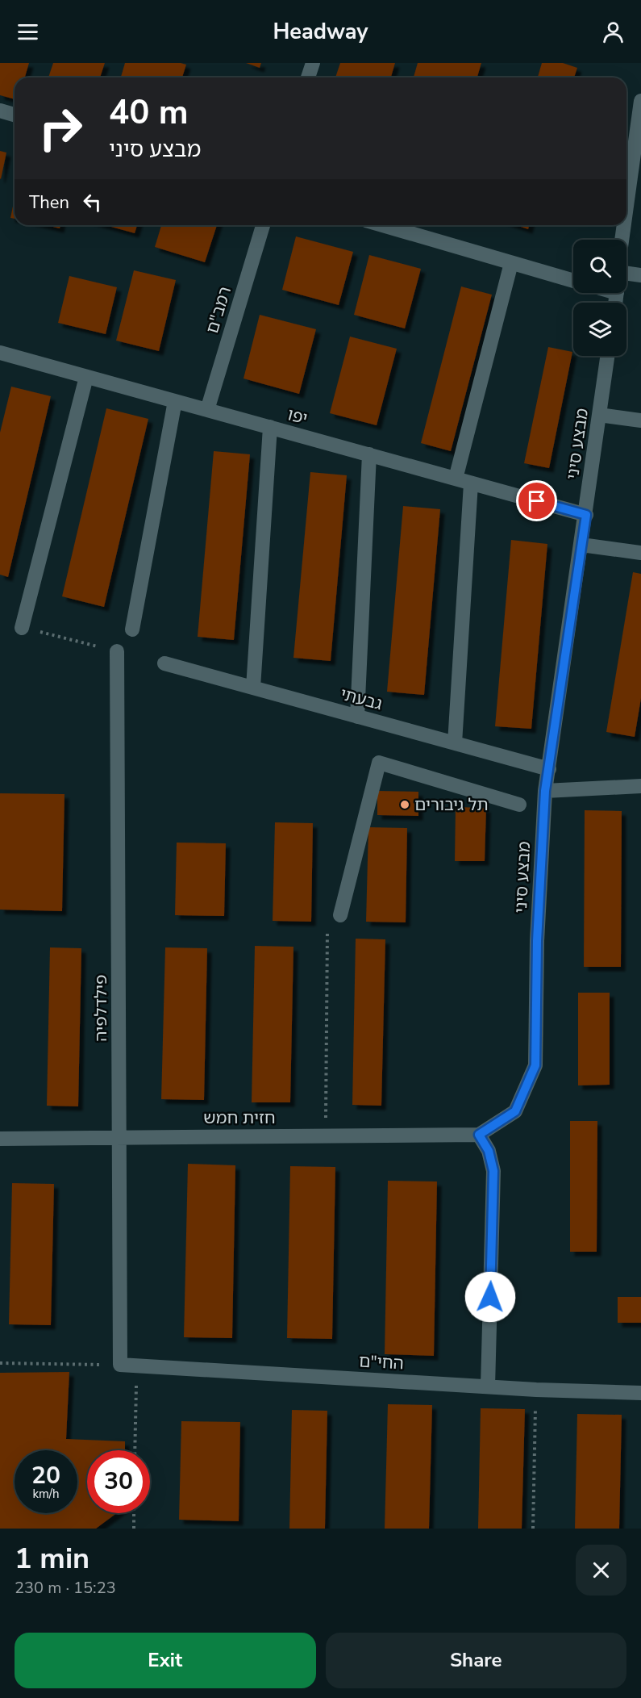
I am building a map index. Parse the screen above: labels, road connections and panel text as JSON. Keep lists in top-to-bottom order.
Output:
{
  "streets": {
    "street": [
      "רמב\"ם",
      "יפו",
      "מבצע סיני",
      "גבעתי",
      "פילדלפיה",
      "חזית חמש",
      "החי\"ם"
    ]
  },
  "crossings": [
    ["רמב\"ם", "יפו"],
    ["יפו", "מבצע סיני"],
    ["מבצע סיני", "גבעתי"],
    ["מבצע סיני", "חזית חמש"],
    ["פילדלפיה", "חזית חמש"],
    ["פילדלפיה", "החי\"ם"]
  ],
  "places": ["תל גיבורים"],
  "page": {
    "header": "Headway",
    "turn": ["40 m", "מבצע סיני"],
    "then": "Then",
    "speed": "20 km/h",
    "limit": "30",
    "heading": ["1 min", "230 m · 15:23"],
    "buttons": ["Exit", "Share"]
  }
}
